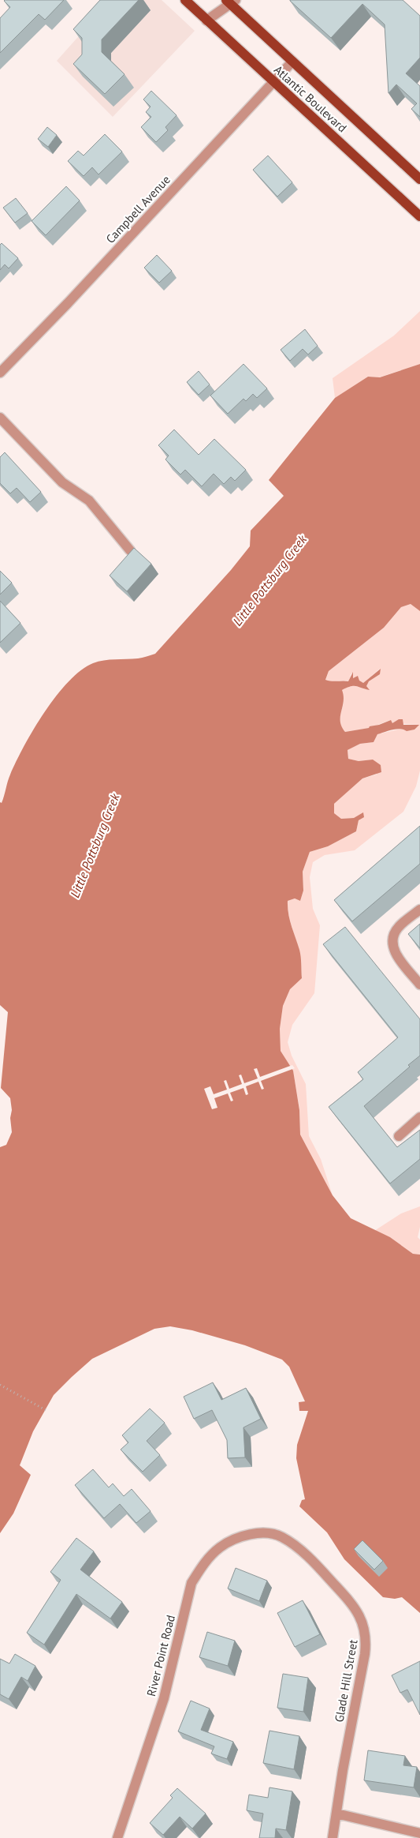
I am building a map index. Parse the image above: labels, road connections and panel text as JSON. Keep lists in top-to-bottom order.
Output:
{
  "streets": {
    "main road": ["Atlantic Boulevard"],
    "street": ["Campbell Avenue", "River Point Road", "Glade Hill Street"]
  },
  "crossings": [
    ["Atlantic Boulevard", "Campbell Avenue"],
    ["River Point Road", "Glade Hill Street"]
  ],
  "water": ["Little Pottsburg Creek"]
}
